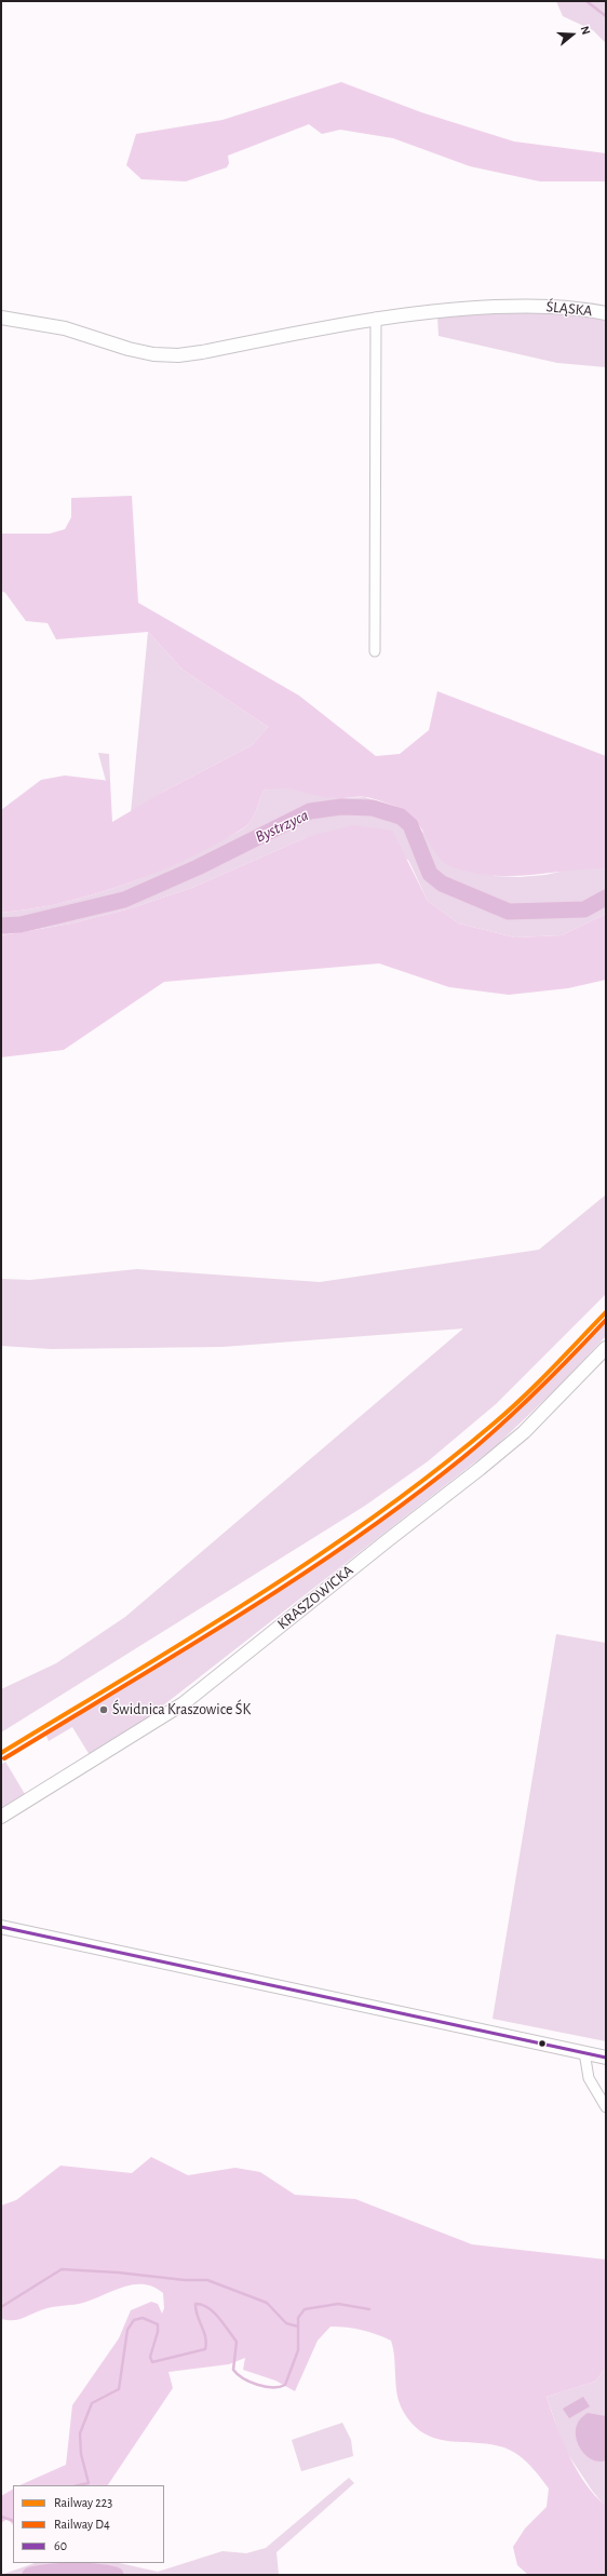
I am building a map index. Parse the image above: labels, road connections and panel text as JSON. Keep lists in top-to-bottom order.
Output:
{
  "streets": {
    "street": ["ŚLĄSKA", "KRASZOWICKA"]
  },
  "water": ["Bystrzyca"],
  "places": ["Świdnica Kraszowice ŚK"],
  "lines": ["rail line 223", "rail line D4", "transit line 60"],
  "legend": ["Railway 223", "Railway D4", "60"],
  "north": "right"
}
